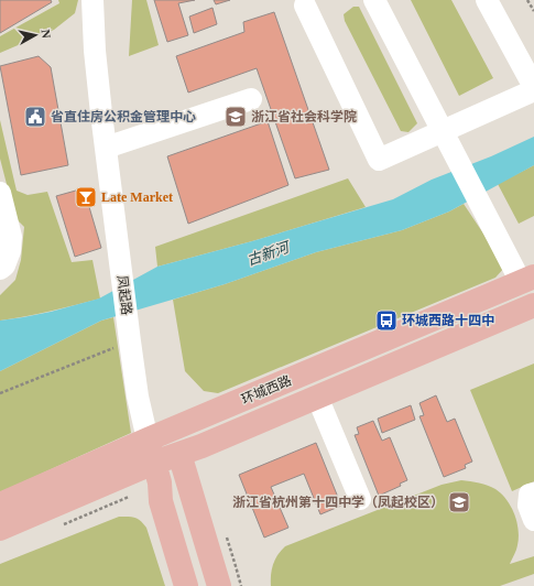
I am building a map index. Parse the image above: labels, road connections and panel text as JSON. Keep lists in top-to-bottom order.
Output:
{
  "streets": {
    "main road": ["凤起路", "环城西路"]
  },
  "crossings": [
    ["凤起路", "环城西路"]
  ],
  "water": ["古新河"],
  "places": {
    "public building": ["省直住房公积金管理中心"],
    "school or university": ["浙江省社会科学院", "浙江省杭州第十四中学（凤起校区）"],
    "bar": ["Late Market"],
    "bus stop": ["环城西路十四中"]
  },
  "north": "right"
}
